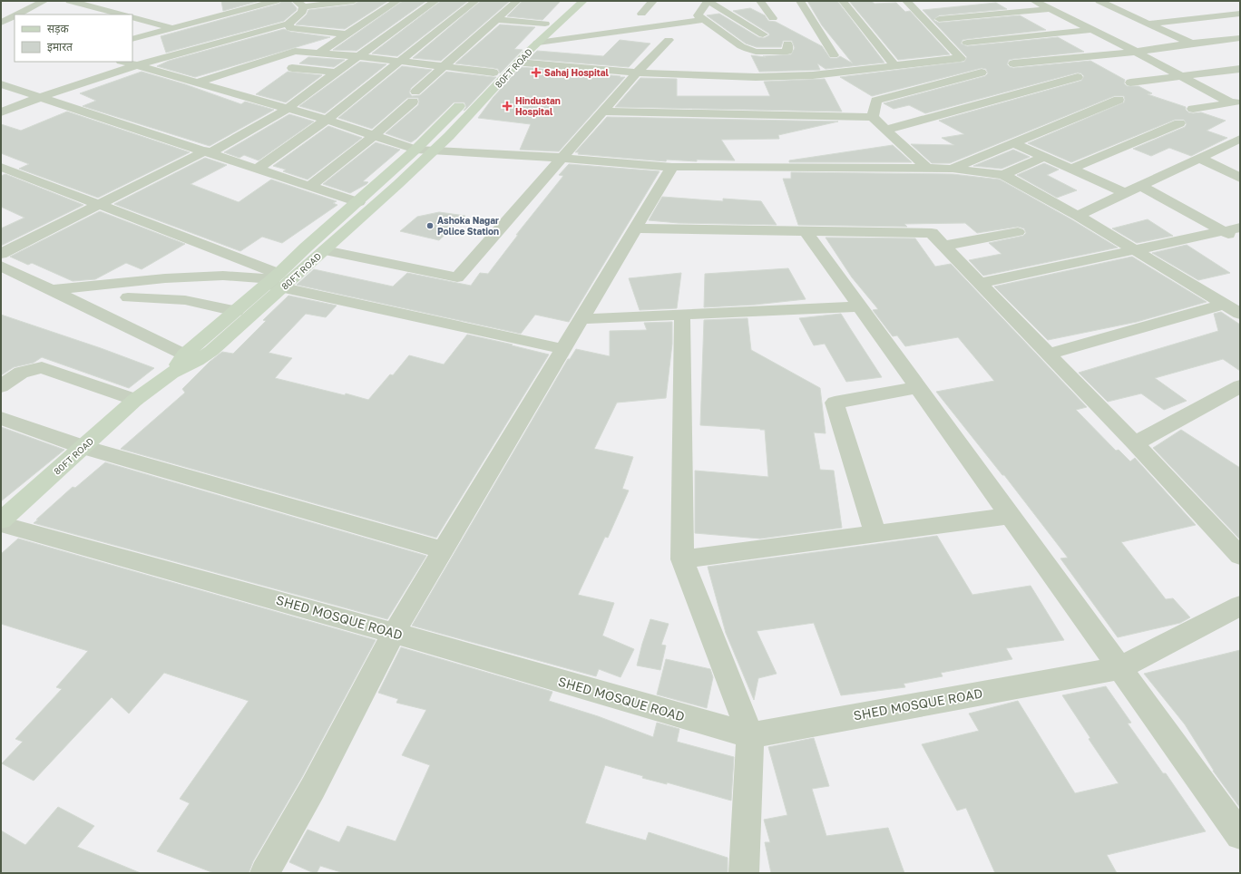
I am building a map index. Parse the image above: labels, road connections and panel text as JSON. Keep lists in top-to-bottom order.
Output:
{
  "streets": {
    "main road": ["80FT ROAD"],
    "street": ["SHED MOSQUE ROAD"]
  },
  "crossings": [
    ["80FT ROAD", "SHED MOSQUE ROAD"]
  ],
  "places": {
    "health": ["Sahaj Hospital", "Hindustan Hospital"],
    "other": ["Ashoka Nagar Police Station"]
  },
  "legend": ["सड़क", "इमारत"]
}
